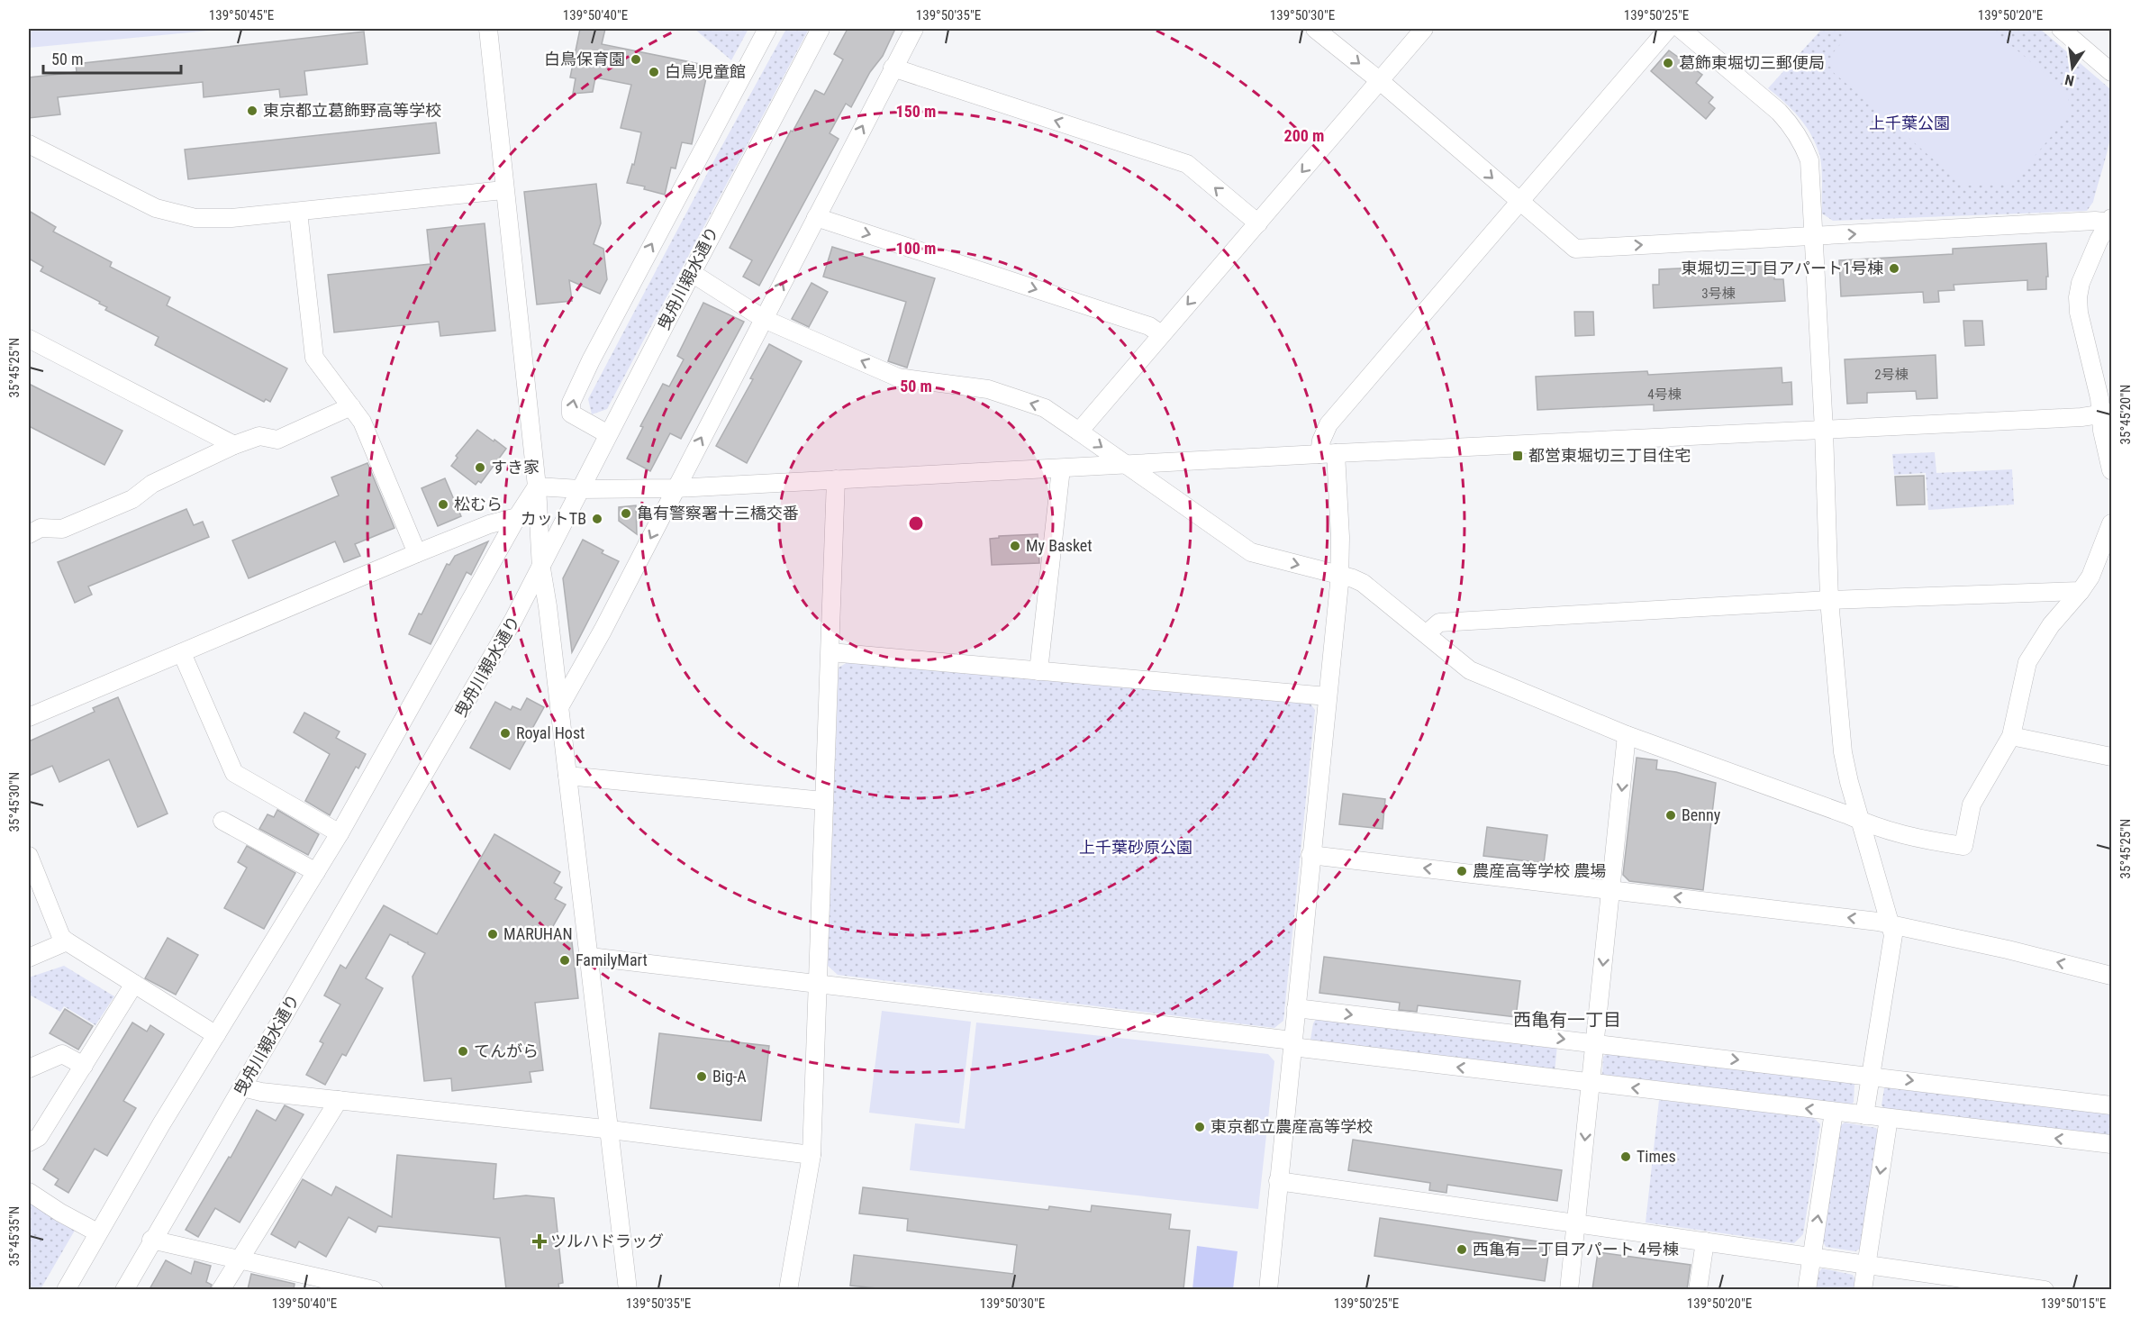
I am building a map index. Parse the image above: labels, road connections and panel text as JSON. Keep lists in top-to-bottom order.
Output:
{
  "streets": {
    "street": ["曳舟川親水通り"]
  },
  "districts": ["西亀有一丁目"],
  "parks": ["上千葉公園", "上千葉砂原公園"],
  "places": {
    "other": [
      "白鳥保育園",
      "葛飾東堀切三郵便局",
      "白鳥児童館",
      "東京都立葛飾野高等学校",
      "東堀切三丁目アパート1号棟",
      "すき家",
      "松むら",
      "亀有警察署十三橋交番",
      "カットTB",
      "My Basket",
      "Royal Host",
      "Benny",
      "農産高等学校 農場",
      "MARUHAN",
      "FamilyMart",
      "てんがら",
      "Big-A",
      "東京都立農産高等学校",
      "Times",
      "西亀有一丁目アパート 4号棟"
    ],
    "transit": ["都営東堀切三丁目住宅"],
    "health": ["ツルハドラッグ"]
  },
  "house_numbers": ["3号棟", "2号棟", "4号棟"],
  "scale_bar": "50 m",
  "north": "bottom",
  "coordinates": [
    "139°50'45\"E",
    "139°50'40\"E",
    "139°50'35\"E",
    "139°50'30\"E",
    "139°50'25\"E",
    "139°50'20\"E",
    "35°45'25\"N",
    "35°45'20\"N",
    "35°45'30\"N",
    "35°45'35\"N",
    "139°50'15\"E"
  ],
  "rings": [
    "150 m",
    "200 m",
    "100 m",
    "50 m"
  ]
}
